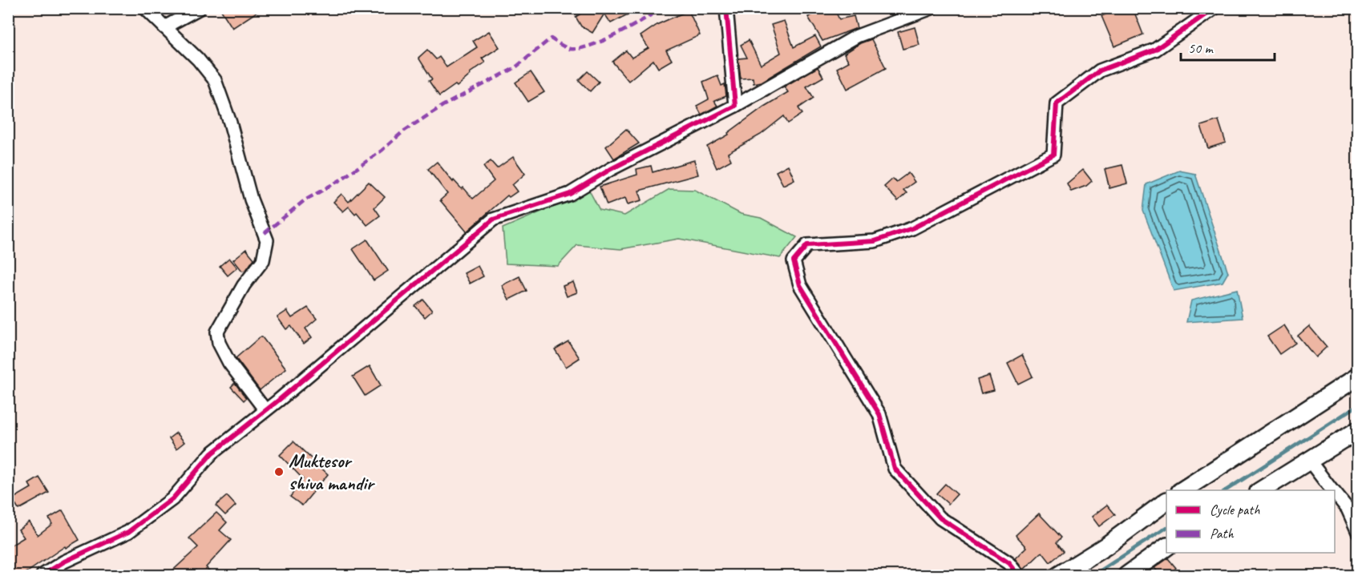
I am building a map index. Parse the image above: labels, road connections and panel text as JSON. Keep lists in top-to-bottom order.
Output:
{
  "places": ["Muktesor shiva mandir"],
  "legend": ["Cycle path", "Path"],
  "scale_bar": "50 m"
}
